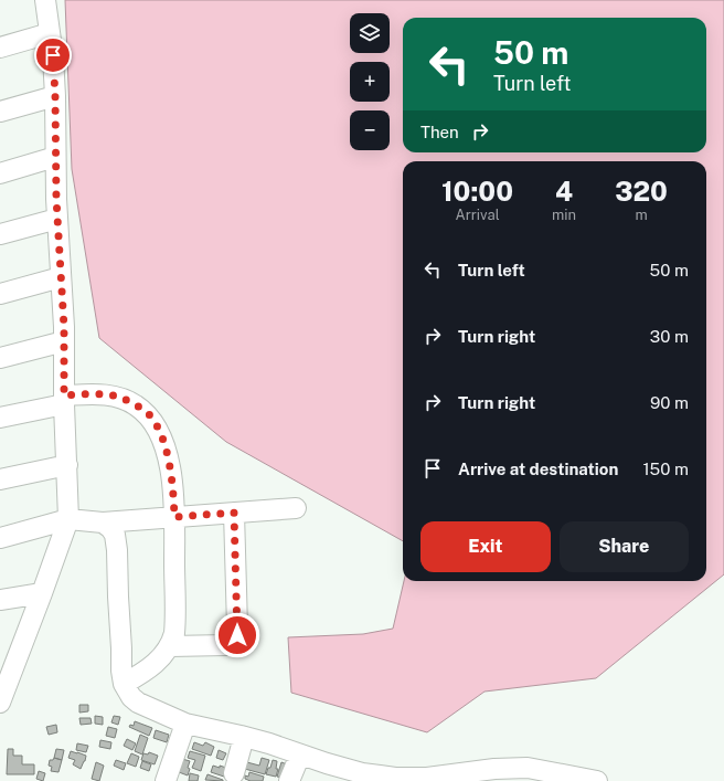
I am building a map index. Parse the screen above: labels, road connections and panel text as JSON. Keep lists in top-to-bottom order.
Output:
{
  "page": {
    "map_buttons": ["+", "−"],
    "turn": ["50 m", "Turn left"],
    "then": "Then",
    "eta": [
      "10:00",
      "Arrival",
      "4",
      "min",
      "320",
      "m"
    ],
    "list": [
      {
        "name": "Turn left",
        "value": "50 m"
      },
      {
        "name": "Turn right",
        "value": "30 m"
      },
      {
        "name": "Turn right",
        "value": "90 m"
      },
      {
        "name": "Arrive at destination",
        "value": "150 m"
      }
    ],
    "buttons": ["Exit", "Share"]
  }
}
